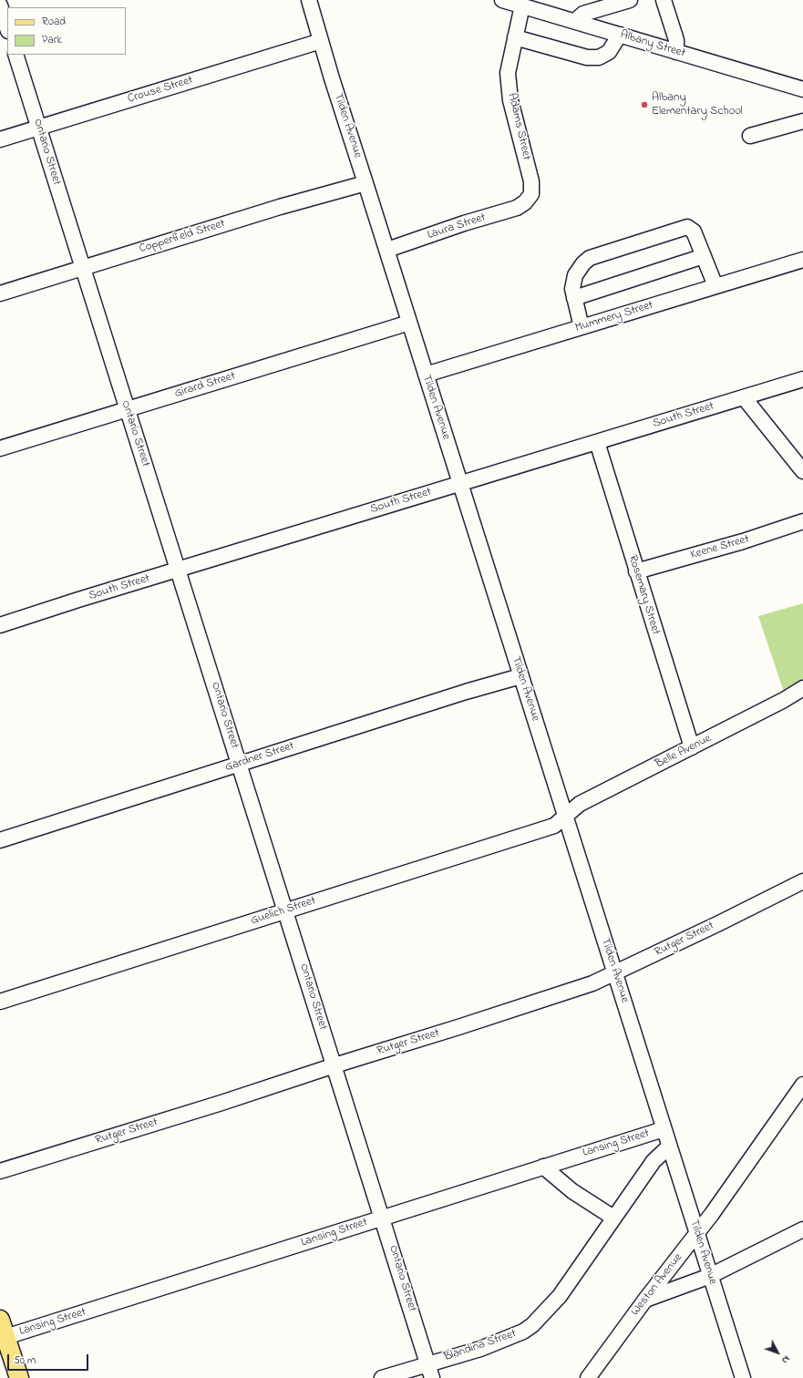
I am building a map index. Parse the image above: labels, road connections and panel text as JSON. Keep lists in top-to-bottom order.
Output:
{
  "streets": {
    "street": [
      "Albany Street",
      "Crouse Street",
      "Tilden Avenue",
      "Adams Street",
      "Ontario Street",
      "Laura Street",
      "Copperfield Street",
      "Mummery Street",
      "Girard Street",
      "South Street",
      "Keene Street",
      "Rosemary Street",
      "Belle Avenue",
      "Gardner Street",
      "Guelich Street",
      "Rutger Street",
      "Lansing Street",
      "Weston Avenue",
      "Blandina Street"
    ]
  },
  "crossings": [
    ["Albany Street", "Adams Street"],
    ["Crouse Street", "Tilden Avenue"],
    ["Crouse Street", "Ontario Street"],
    ["Tilden Avenue", "Laura Street"],
    ["Tilden Avenue", "Copperfield Street"],
    ["Tilden Avenue", "Mummery Street"],
    ["Tilden Avenue", "Girard Street"],
    ["Tilden Avenue", "South Street"],
    ["Tilden Avenue", "Belle Avenue"],
    ["Tilden Avenue", "Gardner Street"],
    ["Tilden Avenue", "Guelich Street"],
    ["Tilden Avenue", "Rutger Street"],
    ["Tilden Avenue", "Lansing Street"],
    ["Tilden Avenue", "Weston Avenue"],
    ["Tilden Avenue", "Blandina Street"],
    ["Adams Street", "Laura Street"],
    ["Ontario Street", "Copperfield Street"],
    ["Ontario Street", "Girard Street"],
    ["Ontario Street", "South Street"],
    ["Ontario Street", "Gardner Street"],
    ["Ontario Street", "Guelich Street"],
    ["Ontario Street", "Rutger Street"],
    ["Ontario Street", "Lansing Street"],
    ["Ontario Street", "Blandina Street"],
    ["South Street", "Rosemary Street"],
    ["Keene Street", "Rosemary Street"],
    ["Rosemary Street", "Belle Avenue"],
    ["Belle Avenue", "Guelich Street"]
  ],
  "places": ["Albany Elementary School"],
  "legend": ["Road", "Park"],
  "scale_bar": "50 m",
  "north": "bottom right"
}
